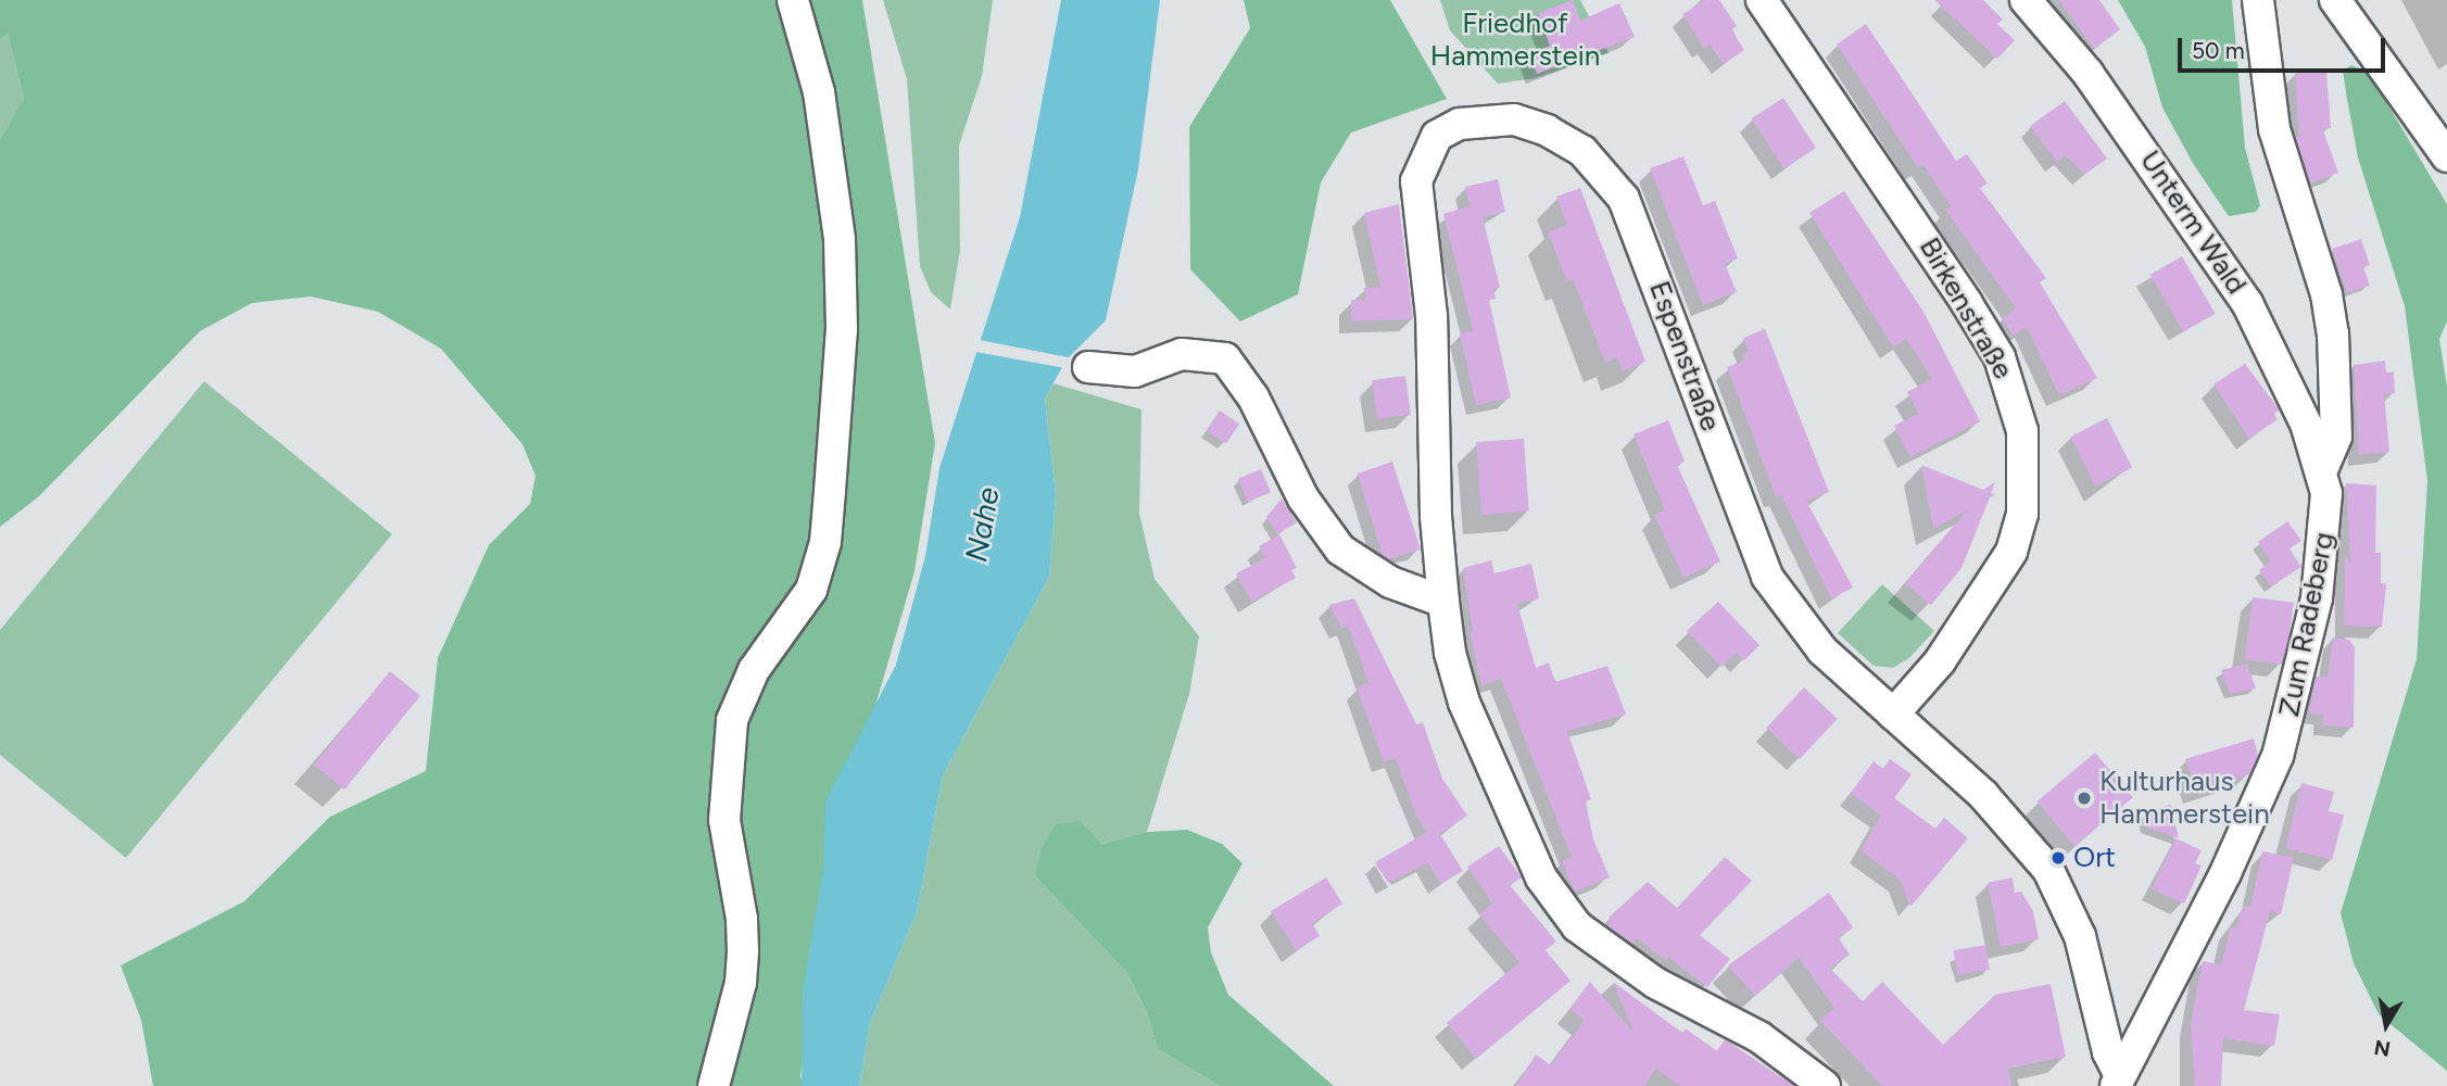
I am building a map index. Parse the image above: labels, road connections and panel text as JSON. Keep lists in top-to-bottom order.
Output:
{
  "streets": {
    "street": [
      "Unterm Wald",
      "Birkenstraße",
      "Espenstraße",
      "Zum Radeberg"
    ]
  },
  "crossings": [
    ["Unterm Wald", "Zum Radeberg"],
    ["Birkenstraße", "Espenstraße"],
    ["Espenstraße", "Zum Radeberg"]
  ],
  "water": ["Nahe"],
  "parks": ["Friedhof Hammerstein"],
  "places": ["Kulturhaus Hammerstein", "Ort"],
  "scale_bar": "50 m",
  "north": "bottom"
}
